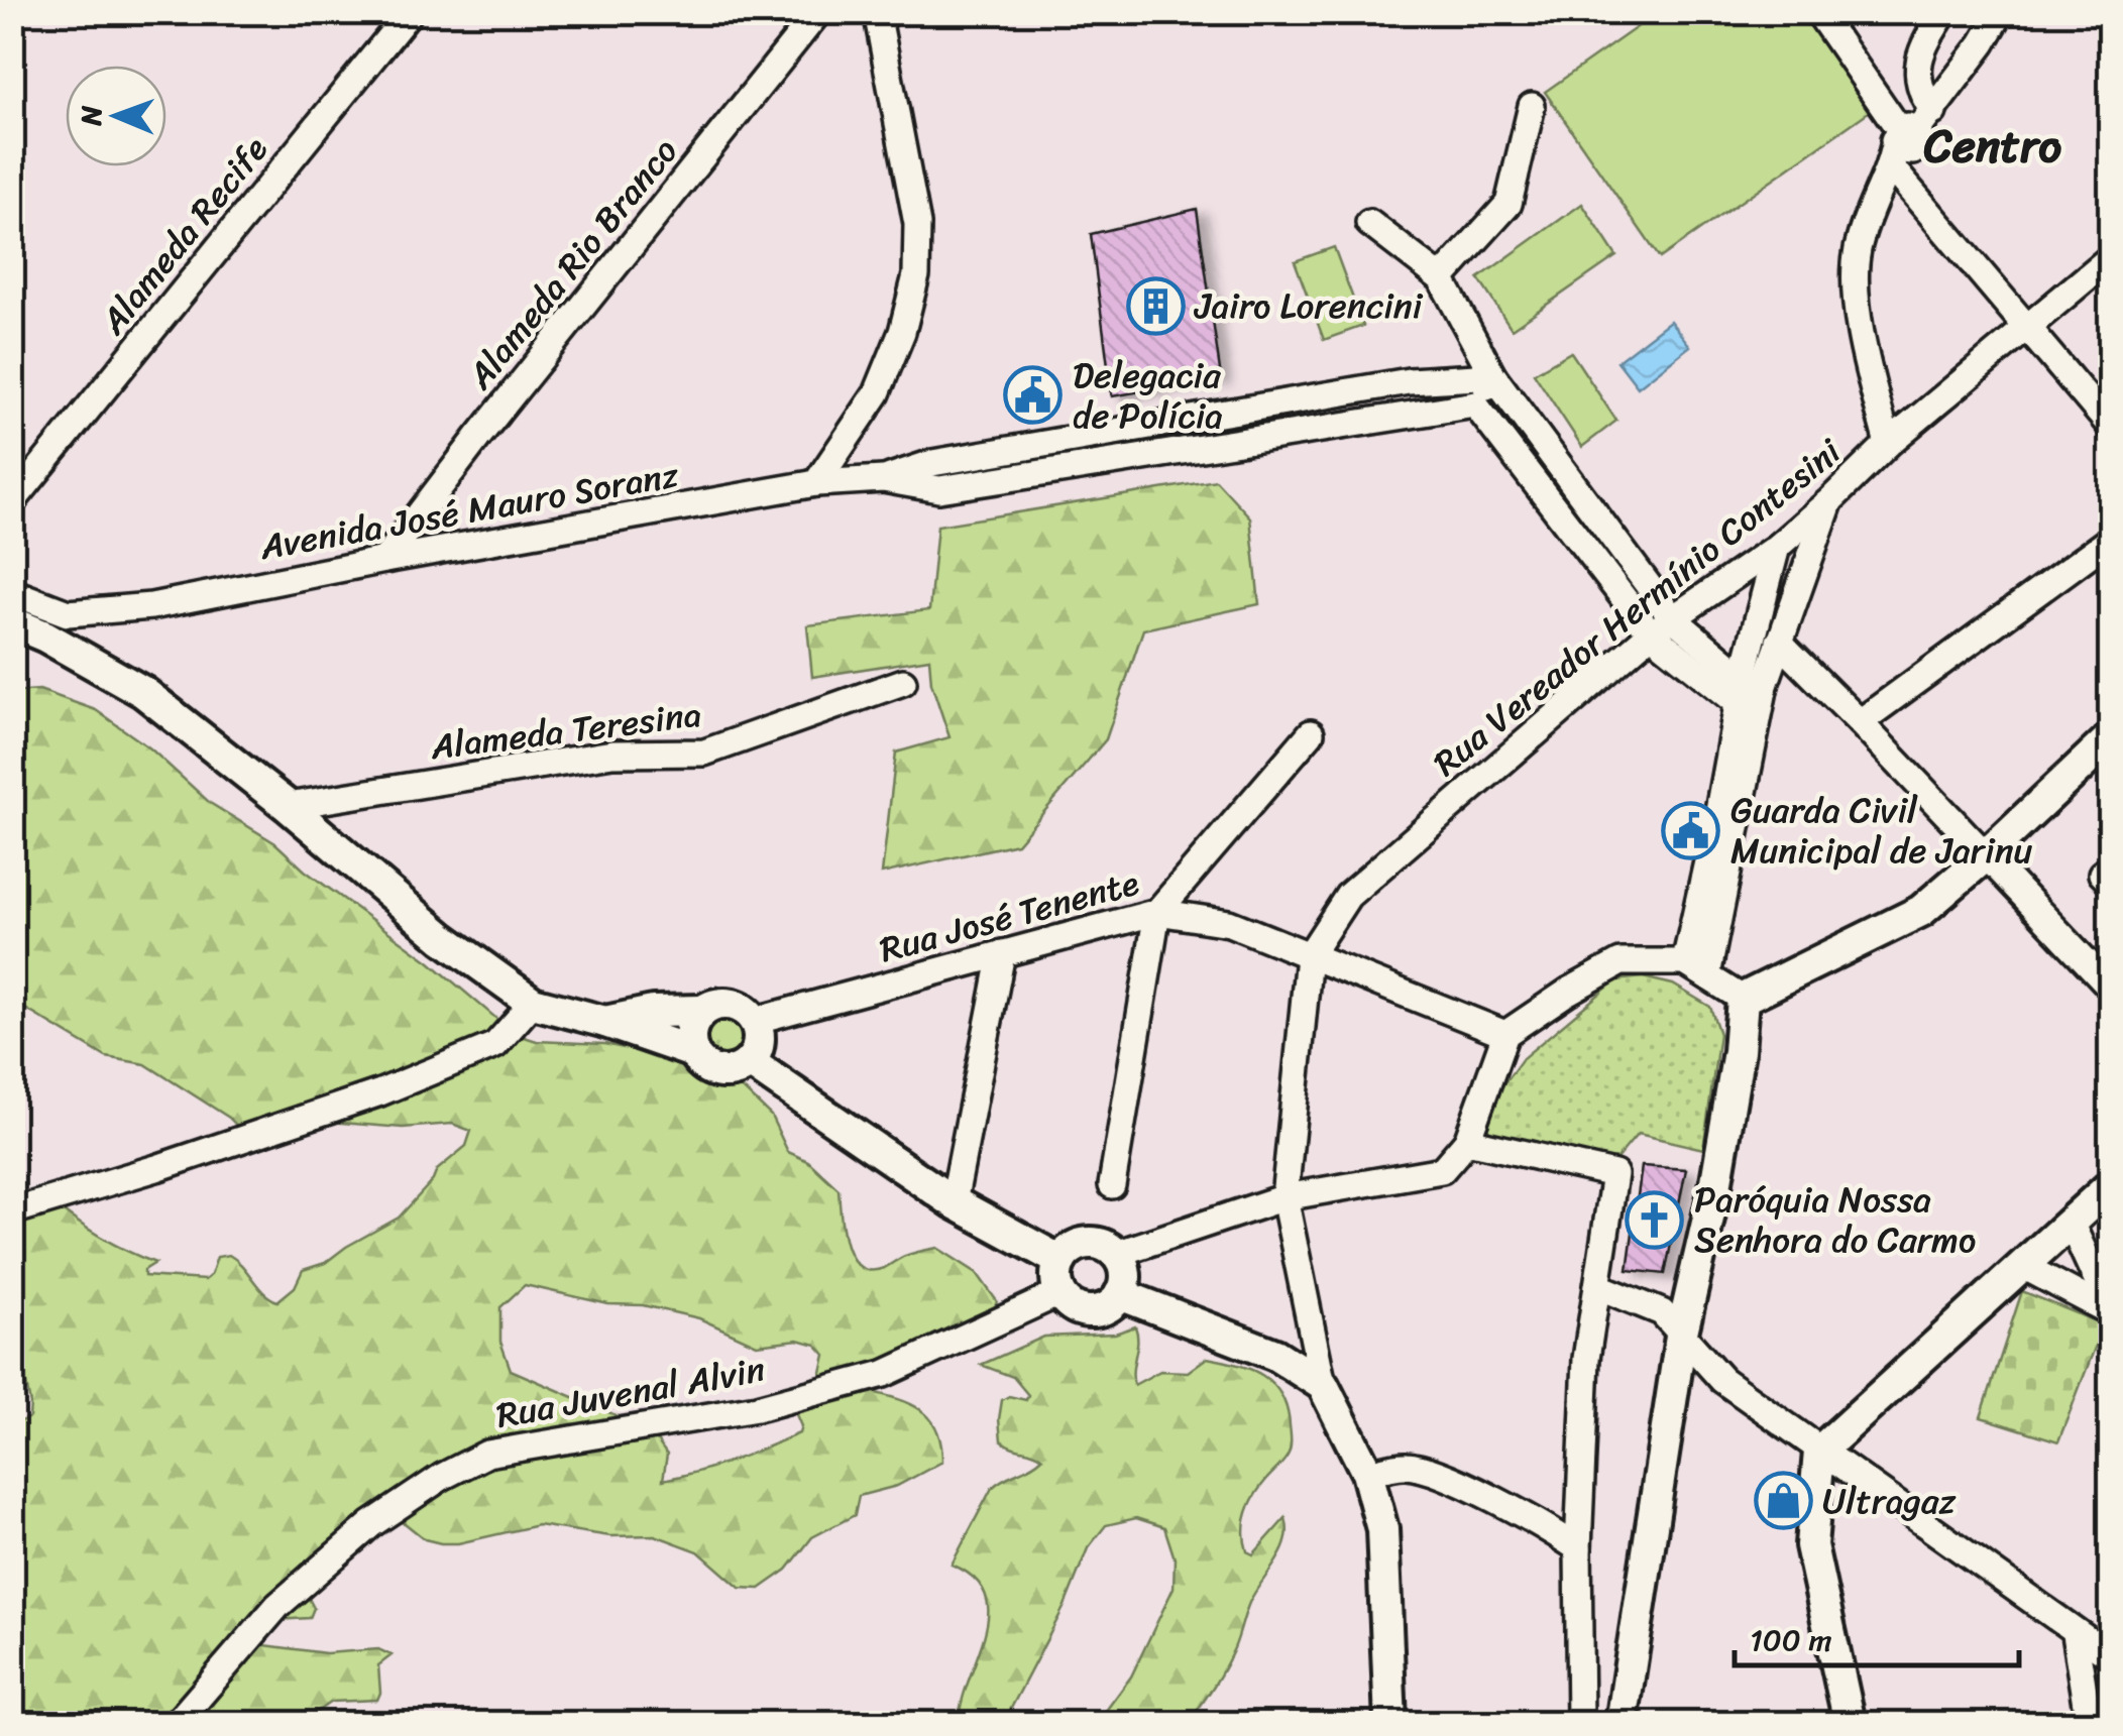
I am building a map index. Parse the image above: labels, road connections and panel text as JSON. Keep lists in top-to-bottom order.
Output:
{
  "streets": {
    "street": [
      "Alameda Recife",
      "Alameda Rio Branco",
      "Avenida José Mauro Soranz",
      "Rua Vereador Hermínio Contesini",
      "Alameda Teresina",
      "Rua José Tenente",
      "Rua Juvenal Alvin"
    ]
  },
  "crossings": [
    ["Alameda Rio Branco", "Avenida José Mauro Soranz"],
    ["Rua Vereador Hermínio Contesini", "Rua José Tenente"]
  ],
  "districts": ["Centro"],
  "places": {
    "building": ["Jairo Lorencini"],
    "public building": ["Delegacia de Polícia", "Guarda Civil Municipal de Jarinu"],
    "church": ["Paróquia Nossa Senhora do Carmo"],
    "shop": ["Ultragaz"]
  },
  "scale_bar": "100 m",
  "north": "left"
}
